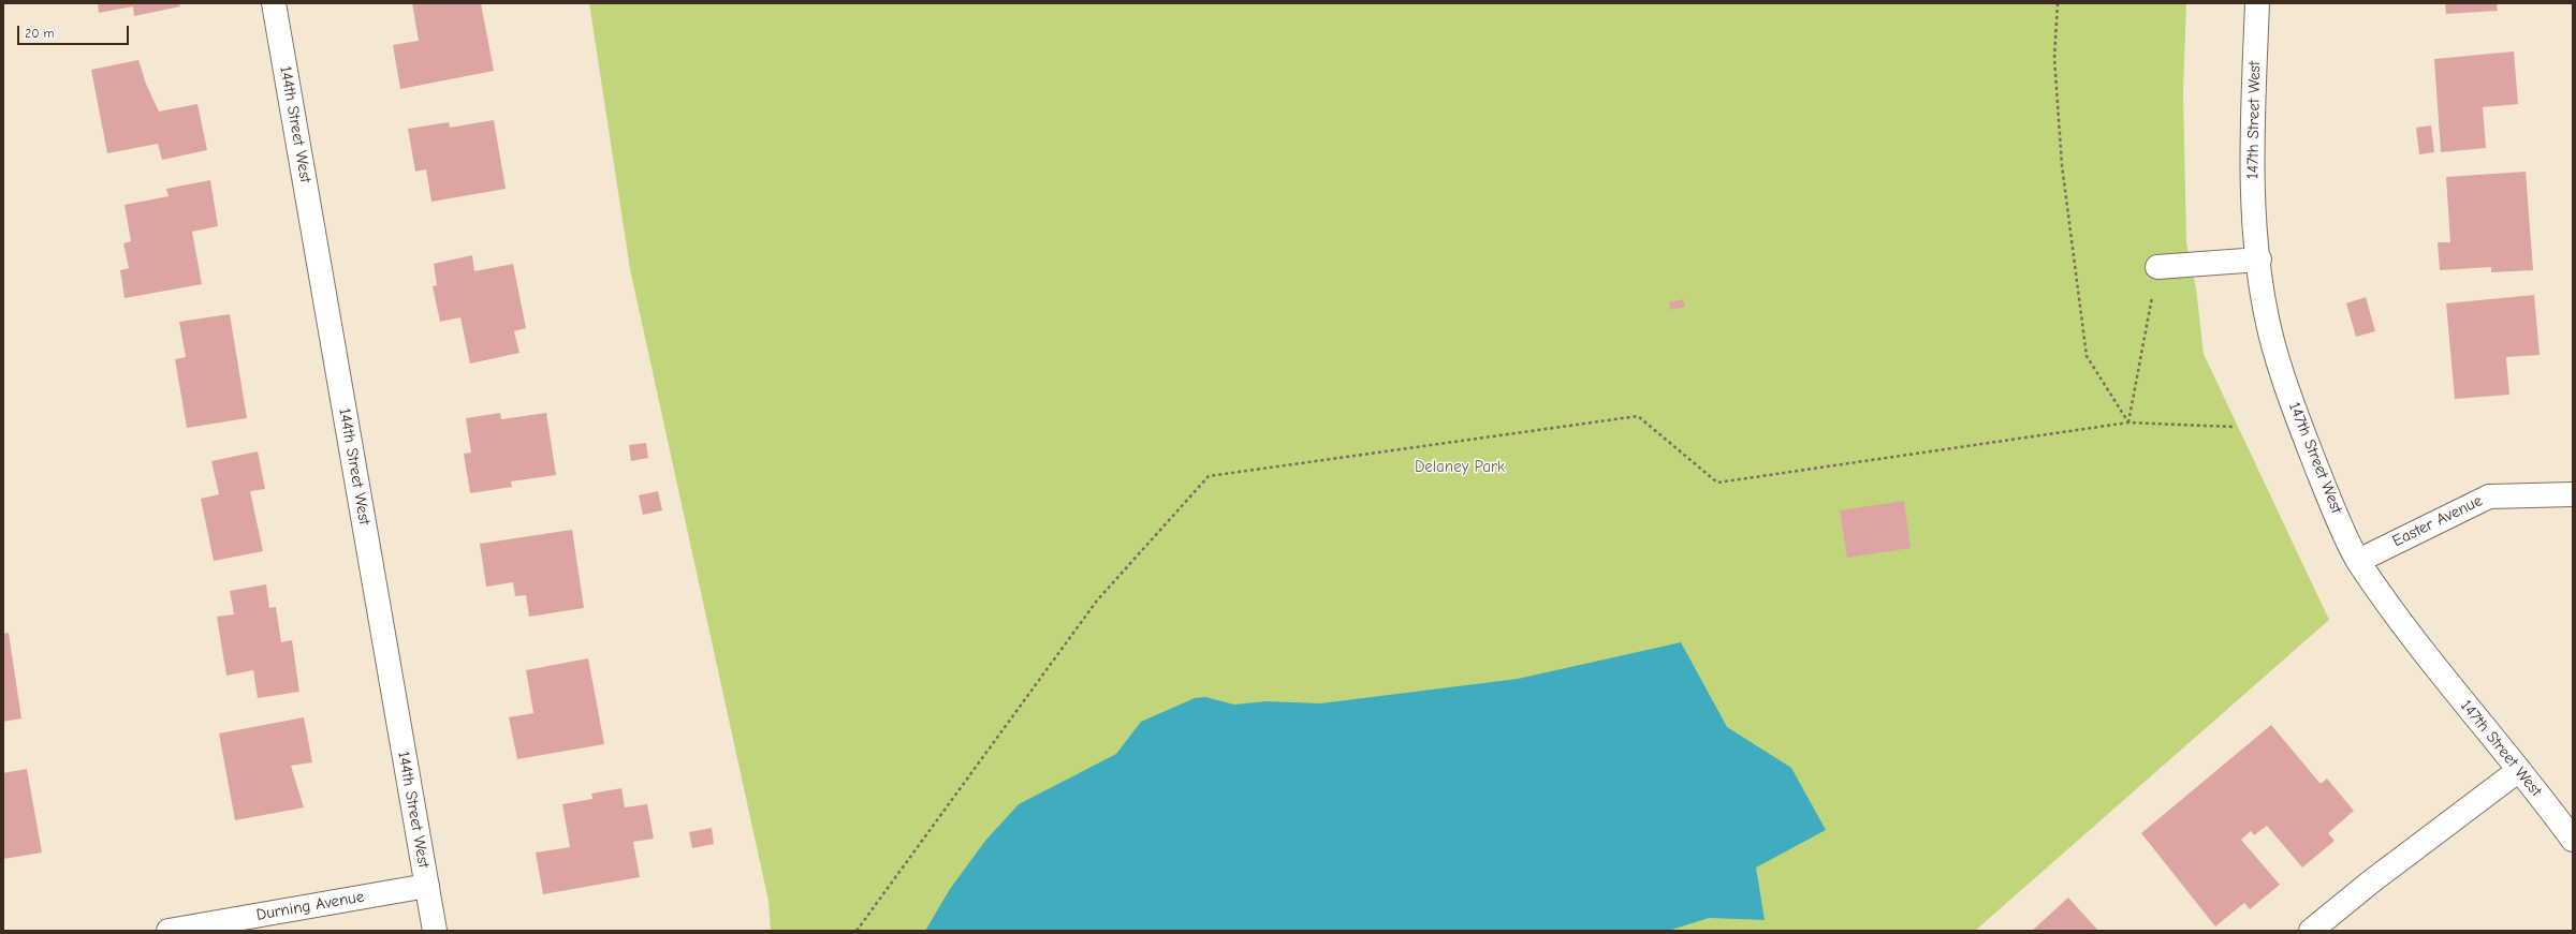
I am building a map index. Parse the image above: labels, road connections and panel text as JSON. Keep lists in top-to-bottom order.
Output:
{
  "streets": {
    "street": [
      "147th Street West",
      "144th Street West",
      "Easter Avenue",
      "Durning Avenue"
    ]
  },
  "crossings": [
    ["147th Street West", "Easter Avenue"],
    ["144th Street West", "Durning Avenue"]
  ],
  "parks": ["Delaney Park"],
  "scale_bar": "20 m"
}
